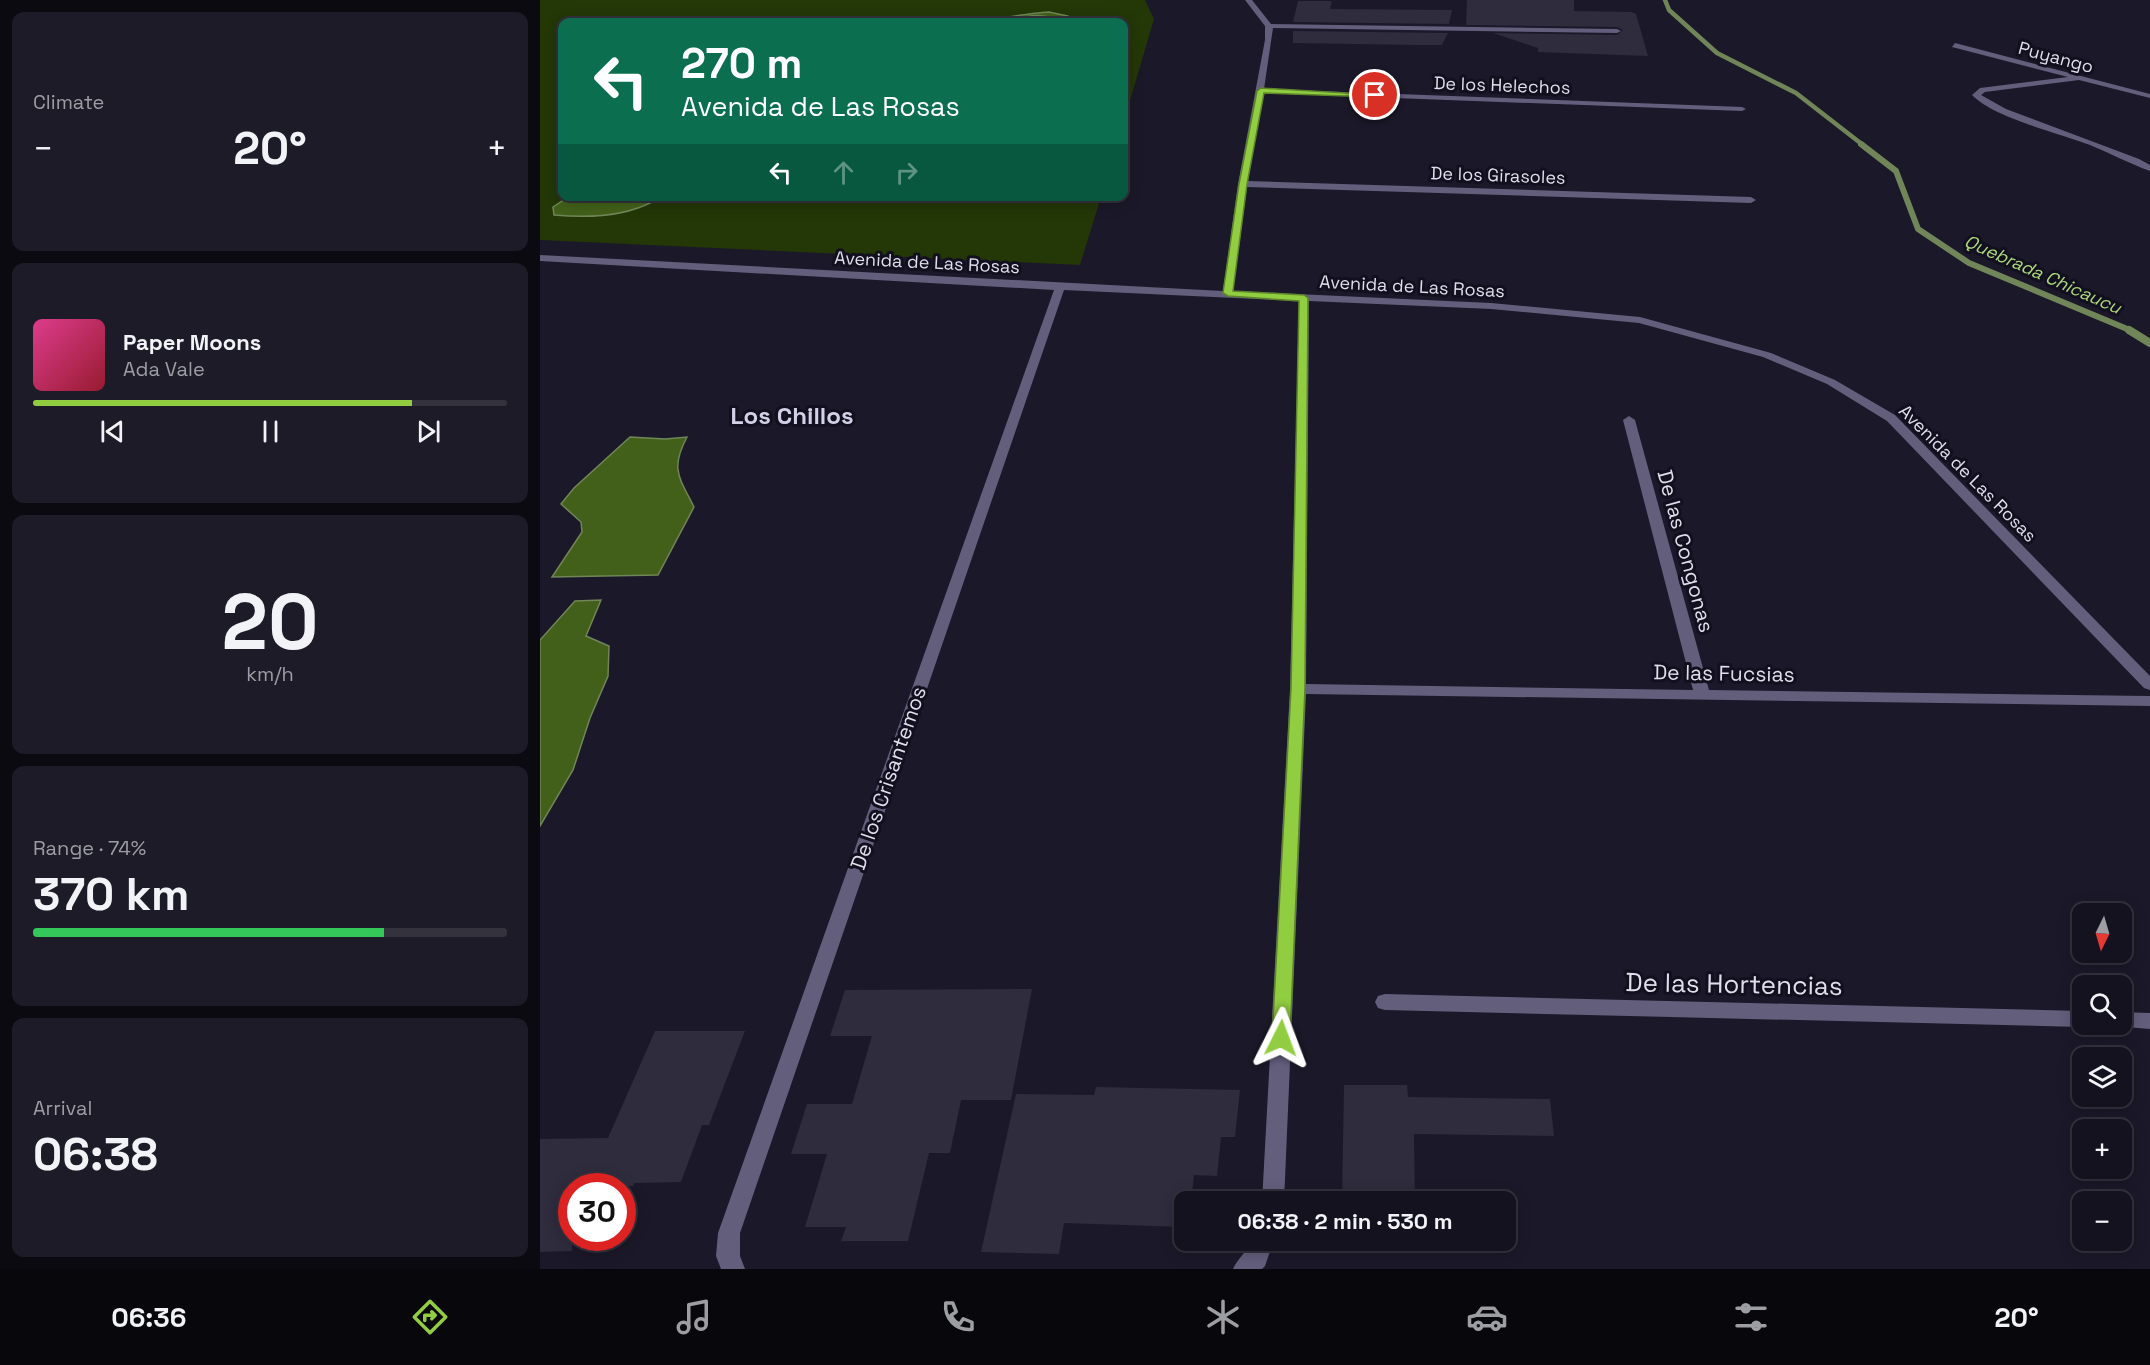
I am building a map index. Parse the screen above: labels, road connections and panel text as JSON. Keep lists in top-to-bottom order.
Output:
{
  "streets": {
    "street": [
      "Puyango",
      "De los Helechos",
      "De los Girasoles",
      "Avenida de Las Rosas",
      "De las Congonas",
      "De las Fucsias",
      "De los Crisantemos",
      "De las Hortencias"
    ]
  },
  "crossings": [
    ["Avenida de Las Rosas", "De los Crisantemos"],
    ["De las Congonas", "De las Fucsias"]
  ],
  "districts": ["Los Chillos"],
  "water": ["Quebrada Chicaucu"],
  "north": "bottom",
  "page": {
    "tile": [
      "Climate",
      ["20", "km/h"],
      ["Range · 74%", "370 km"],
      ["Arrival", "06:38"]
    ],
    "turn": ["270 m", "Avenida de Las Rosas"],
    "heat": ["−", "20°", "+"],
    "song": ["Paper Moons", "Ada Vale"],
    "map_buttons": ["+", "−"],
    "limit": "30",
    "trip": "06:38 · 2 min · 530 m",
    "tabs": ["06:36", "20°"]
  }
}
